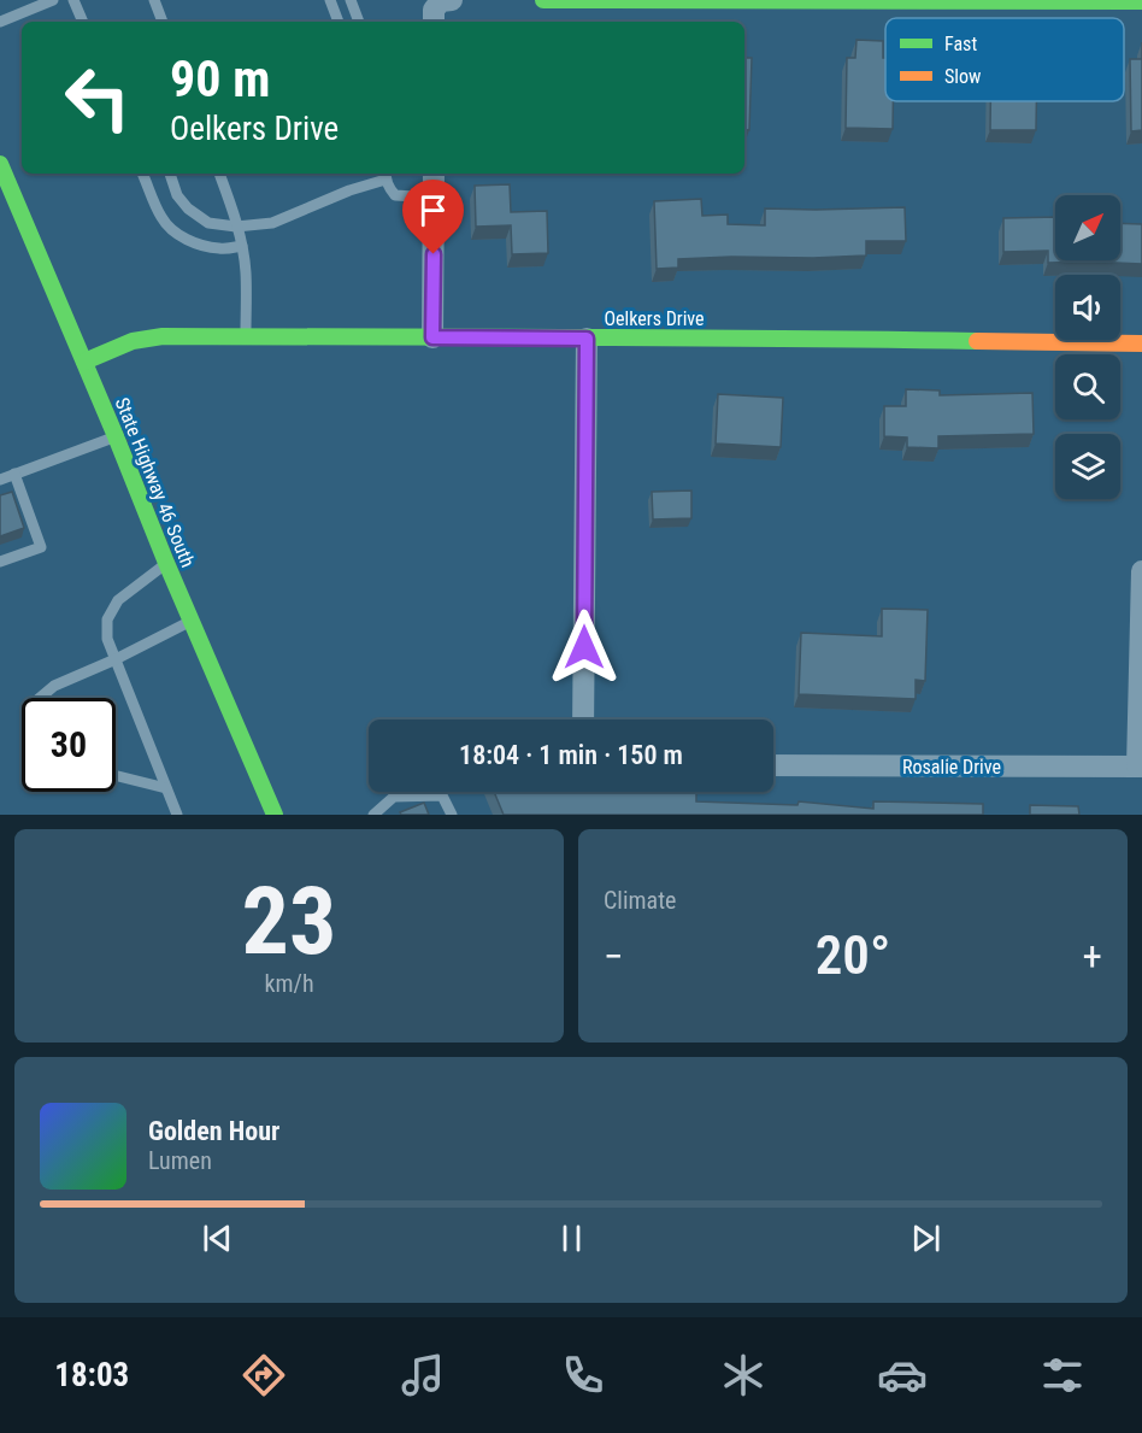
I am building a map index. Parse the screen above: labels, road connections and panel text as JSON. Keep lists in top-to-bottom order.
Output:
{
  "streets": {
    "street": ["Oelkers Drive", "State Highway 46 South", "Rosalie Drive"]
  },
  "crossings": [
    ["Oelkers Drive", "State Highway 46 South"]
  ],
  "legend": ["Fast", "Slow"],
  "north": "top right",
  "page": {
    "turn": ["90 m", "Oelkers Drive"],
    "limit": "30",
    "trip": "18:04 · 1 min · 150 m",
    "tile": [
      ["23", "km/h"],
      "Climate"
    ],
    "heat": ["−", "20°", "+"],
    "song": ["Golden Hour", "Lumen"],
    "tabs": "18:03"
  }
}
